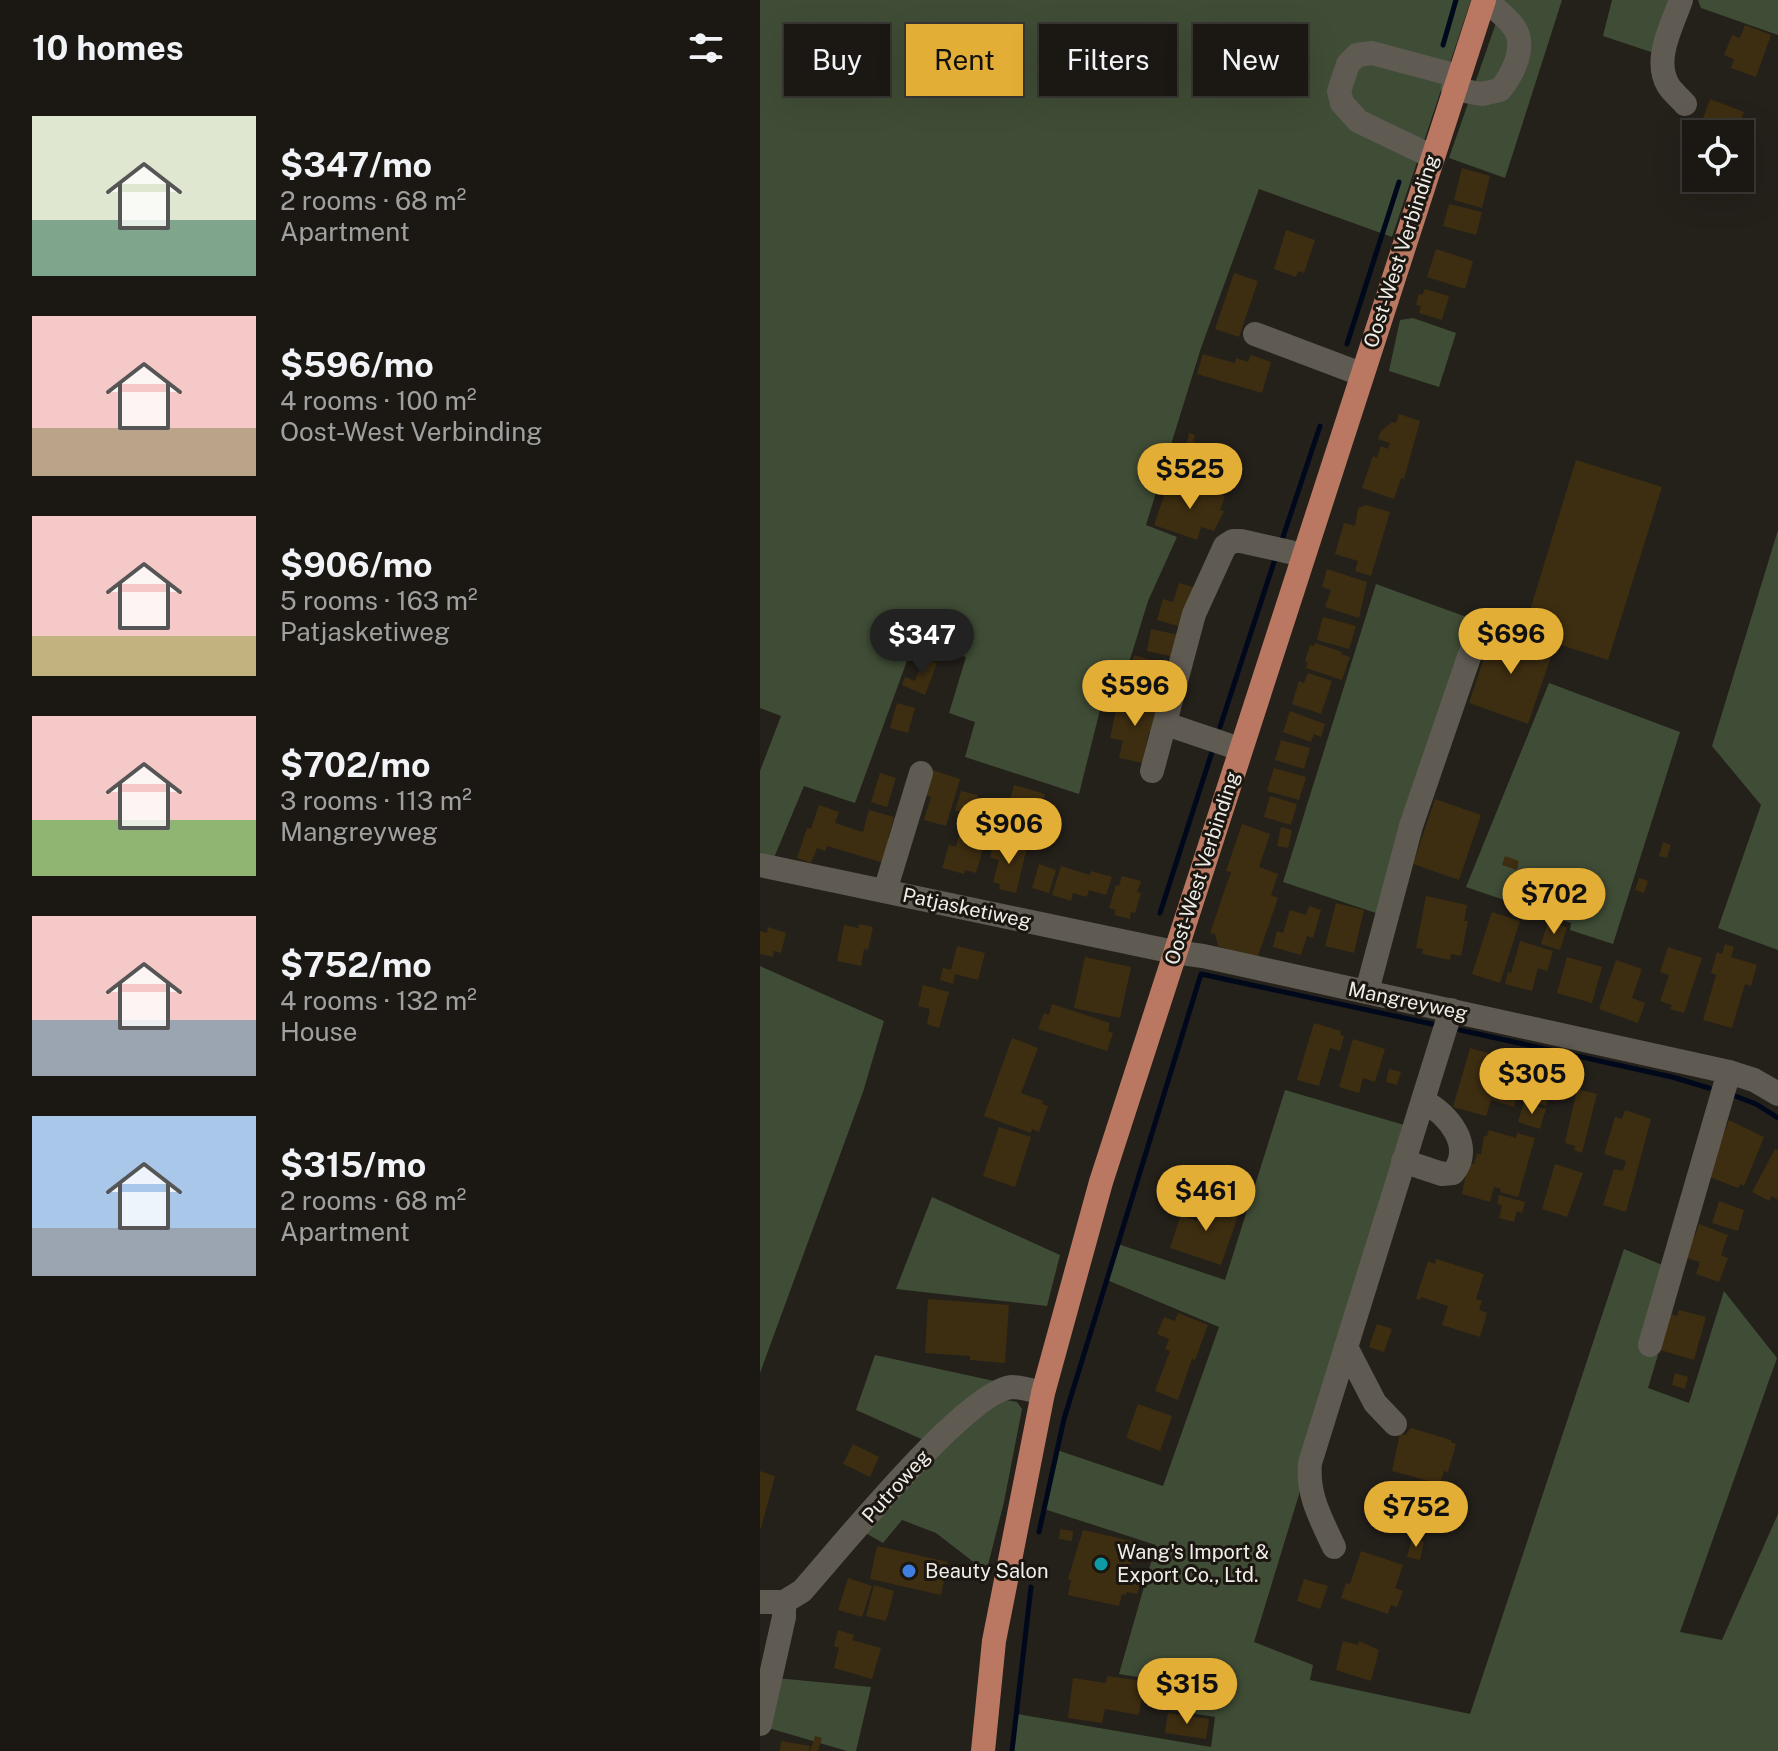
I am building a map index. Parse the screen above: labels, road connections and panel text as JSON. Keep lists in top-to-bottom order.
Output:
{
  "streets": {
    "main road": ["Oost-West Verbinding"],
    "street": ["Patjasketiweg", "Mangreyweg", "Putroweg"]
  },
  "crossings": [
    ["Oost-West Verbinding", "Patjasketiweg"],
    ["Oost-West Verbinding", "Mangreyweg"],
    ["Oost-West Verbinding", "Putroweg"],
    ["Patjasketiweg", "Mangreyweg"]
  ],
  "places": ["Wang's Import & Export Co., Ltd.", "Beauty Salon"],
  "page": {
    "heading": "10 homes",
    "chip": [
      "Buy",
      "Rent",
      "Filters",
      "New"
    ],
    "list": [
      {
        "name": "$347/mo",
        "note": "2 rooms · 68 m² · Apartment"
      },
      {
        "name": "$596/mo",
        "note": "4 rooms · 100 m² · Oost-West Verbinding"
      },
      {
        "name": "$906/mo",
        "note": "5 rooms · 163 m² · Patjasketiweg"
      },
      {
        "name": "$702/mo",
        "note": "3 rooms · 113 m² · Mangreyweg"
      },
      {
        "name": "$752/mo",
        "note": "4 rooms · 132 m² · House"
      },
      {
        "name": "$315/mo",
        "note": "2 rooms · 68 m² · Apartment"
      }
    ],
    "price": [
      "$525",
      "$696",
      "$347",
      "$596",
      "$906",
      "$702",
      "$305",
      "$461",
      "$752",
      "$315"
    ]
  }
}
